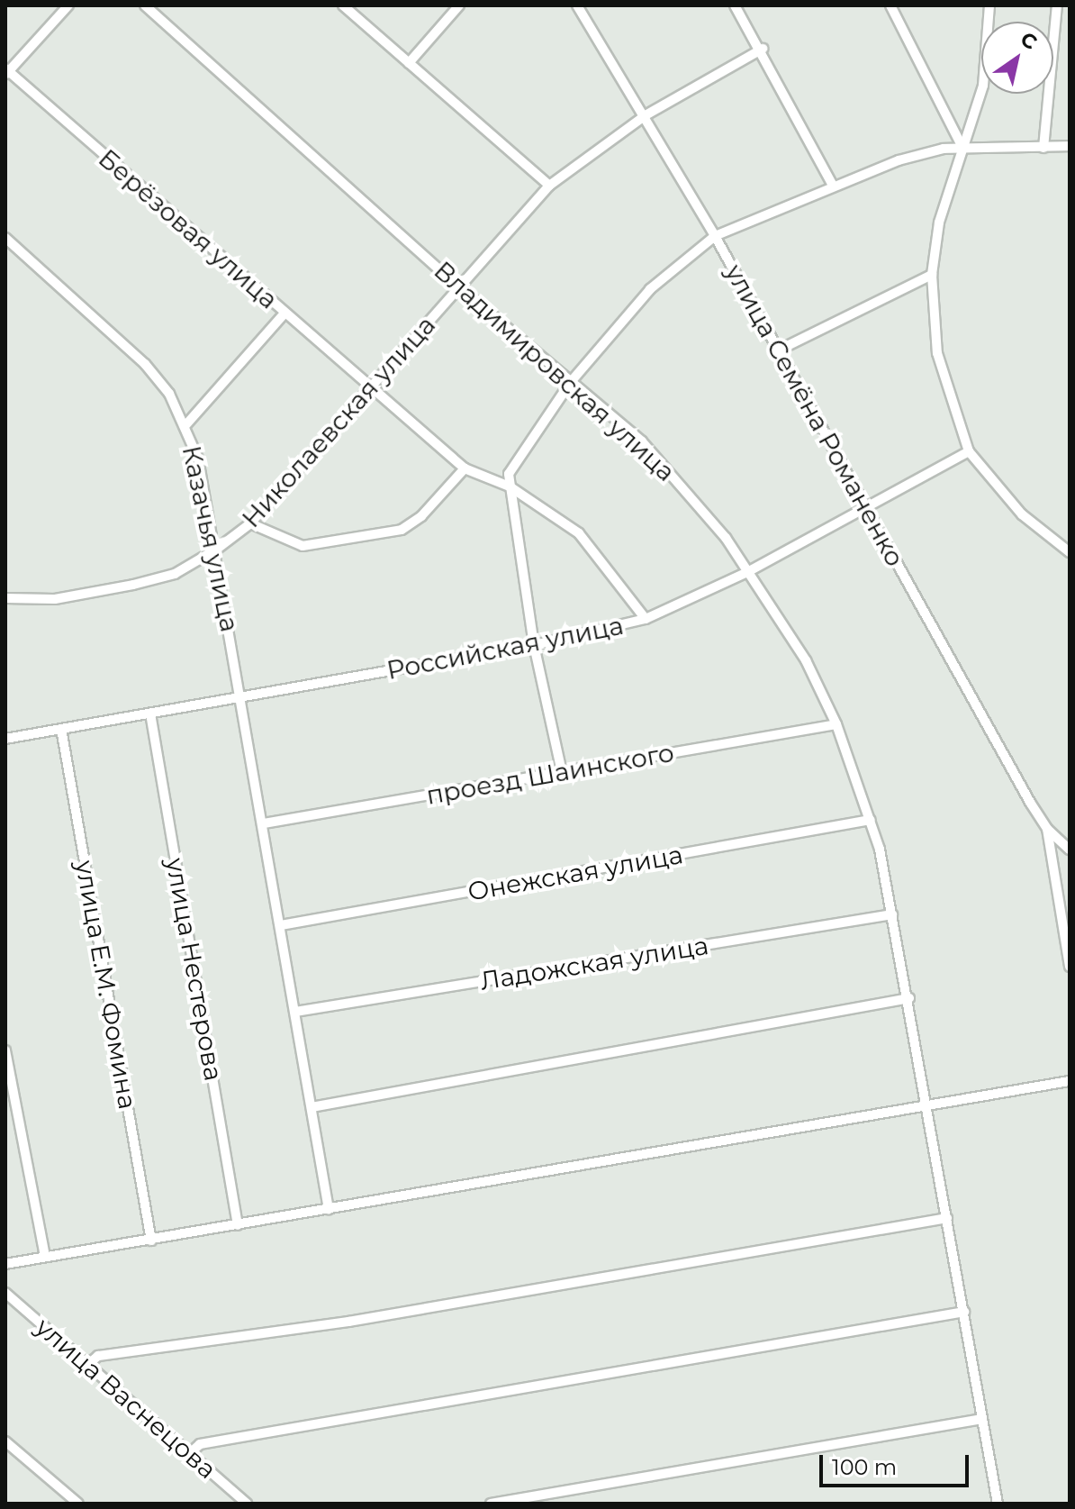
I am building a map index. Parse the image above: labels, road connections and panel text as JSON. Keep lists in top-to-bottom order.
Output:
{
  "streets": {
    "street": [
      "Берёзовая улица",
      "Владимировская улица",
      "улица Семёна Романенко",
      "Николаевская улица",
      "Казачья улица",
      "Российская улица",
      "проезд Шаинского",
      "Онежская улица",
      "Ладожская улица",
      "улица Нестерова",
      "улица Е.М. Фомина",
      "улица Васнецова"
    ]
  },
  "crossings": [
    ["Берёзовая улица", "Николаевская улица"],
    ["Берёзовая улица", "Российская улица"],
    ["Владимировская улица", "Николаевская улица"],
    ["Владимировская улица", "Российская улица"],
    ["Владимировская улица", "проезд Шаинского"],
    ["Владимировская улица", "Онежская улица"],
    ["Владимировская улица", "Ладожская улица"],
    ["улица Семёна Романенко", "Николаевская улица"],
    ["улица Семёна Романенко", "Российская улица"],
    ["Николаевская улица", "Казачья улица"],
    ["Казачья улица", "Российская улица"],
    ["Российская улица", "улица Нестерова"],
    ["Российская улица", "улица Е.М. Фомина"]
  ],
  "scale_bar": "100 m",
  "north": "top right"
}
